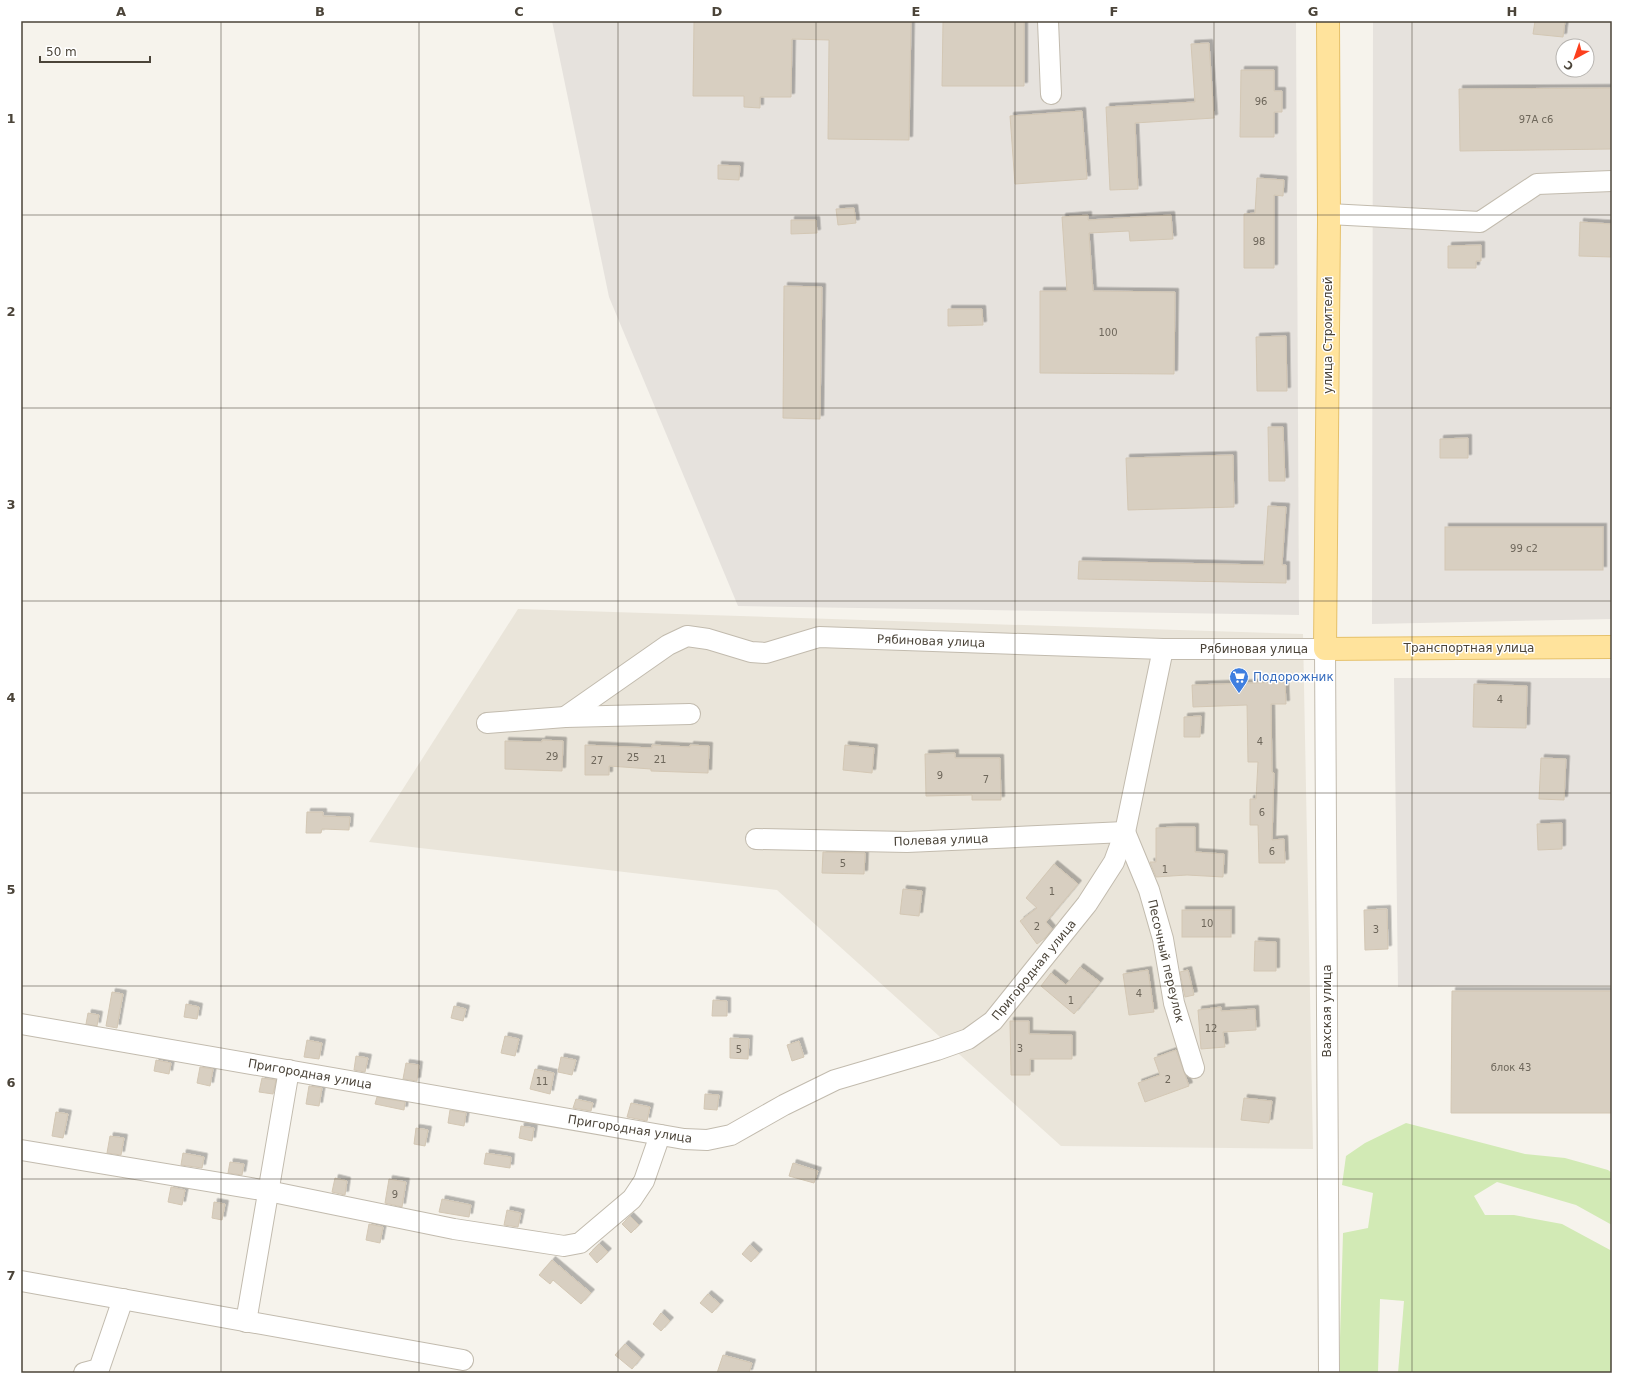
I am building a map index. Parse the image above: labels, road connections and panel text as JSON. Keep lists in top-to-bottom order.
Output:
{
  "streets": {
    "main road": ["улица Строителей", "Транспортная улица"],
    "street": [
      "Рябиновая улица",
      "Полевая улица",
      "Песочный переулок",
      "Пригородная улица",
      "Вахская улица"
    ]
  },
  "crossings": [
    ["улица Строителей", "Рябиновая улица"],
    ["улица Строителей", "Транспортная улица"],
    ["улица Строителей", "Вахская улица"],
    ["Рябиновая улица", "Транспортная улица"],
    ["Рябиновая улица", "Пригородная улица"],
    ["Рябиновая улица", "Вахская улица"],
    ["Транспортная улица", "Вахская улица"],
    ["Полевая улица", "Песочный переулок"],
    ["Полевая улица", "Пригородная улица"],
    ["Песочный переулок", "Пригородная улица"]
  ],
  "places": {
    "supermarket": ["Подорожник"]
  },
  "house_numbers": [
    "96",
    "97А с6",
    "98",
    "100",
    "99 с2",
    "4",
    "4",
    "29",
    "25",
    "21",
    "27",
    "9",
    "7",
    "6",
    "6",
    "5",
    "1",
    "1",
    "10",
    "2",
    "3",
    "4",
    "1",
    "12",
    "3",
    "5",
    "блок 43",
    "2",
    "11",
    "9"
  ],
  "scale_bar": "50 m",
  "north": "bottom left",
  "grid": {
    "columns": [
      "A",
      "B",
      "C",
      "D",
      "E",
      "F",
      "G",
      "H"
    ],
    "rows": [
      "1",
      "2",
      "3",
      "4",
      "5",
      "6",
      "7"
    ]
  }
}
